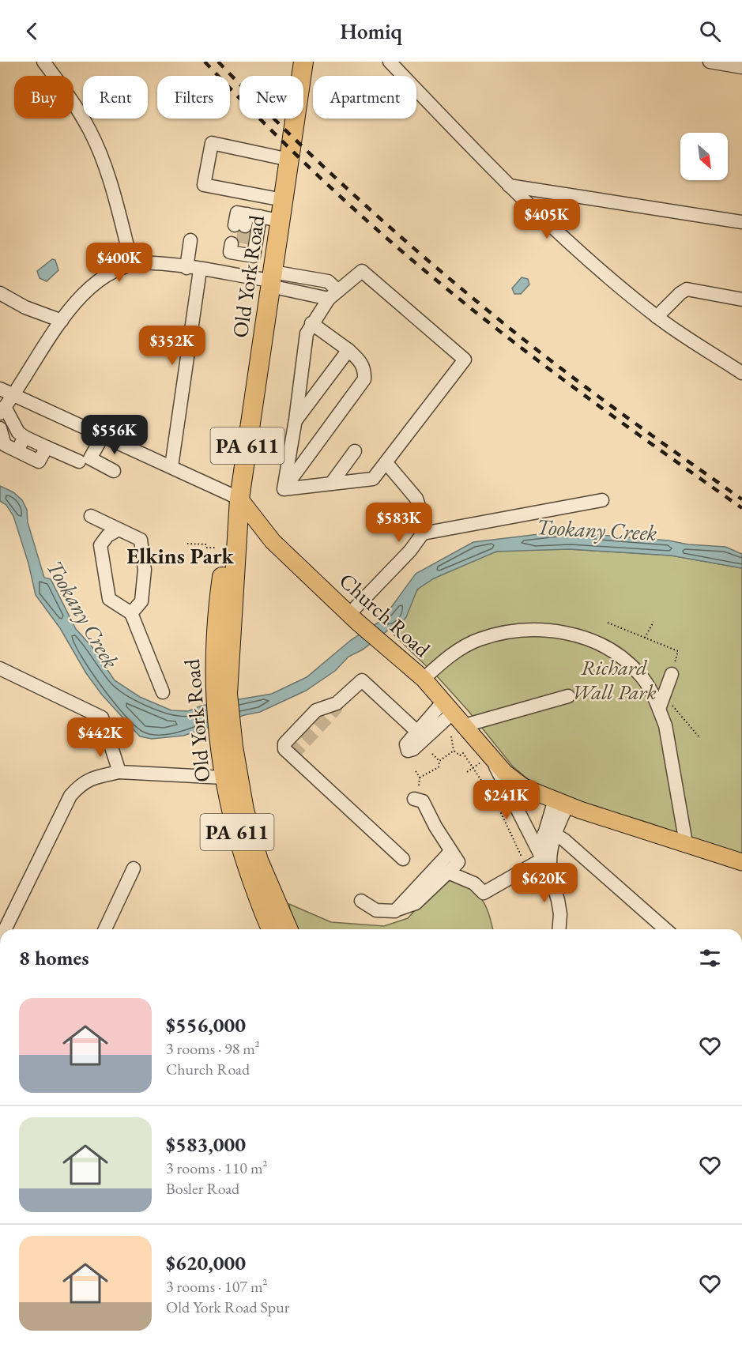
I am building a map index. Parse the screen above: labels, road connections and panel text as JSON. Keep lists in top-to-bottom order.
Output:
{
  "streets": {
    "highway": ["Old York Road", "PA 611"],
    "main road": ["Church Road"]
  },
  "crossings": [
    ["Old York Road", "Church Road"]
  ],
  "districts": ["Elkins Park"],
  "water": ["Tookany Creek"],
  "parks": ["Richard Wall Park"],
  "north": "bottom right",
  "page": {
    "header": "Homiq",
    "chip": [
      "Buy",
      "Rent",
      "Filters",
      "New",
      "Apartment"
    ],
    "price": [
      "$405K",
      "$400K",
      "$352K",
      "$556K",
      "$583K",
      "$442K",
      "$241K",
      "$620K"
    ],
    "heading": "8 homes",
    "list": [
      {
        "name": "$556,000",
        "note": "3 rooms · 98 m² · Church Road"
      },
      {
        "name": "$583,000",
        "note": "3 rooms · 110 m² · Bosler Road"
      },
      {
        "name": "$620,000",
        "note": "3 rooms · 107 m² · Old York Road Spur"
      }
    ]
  }
}
